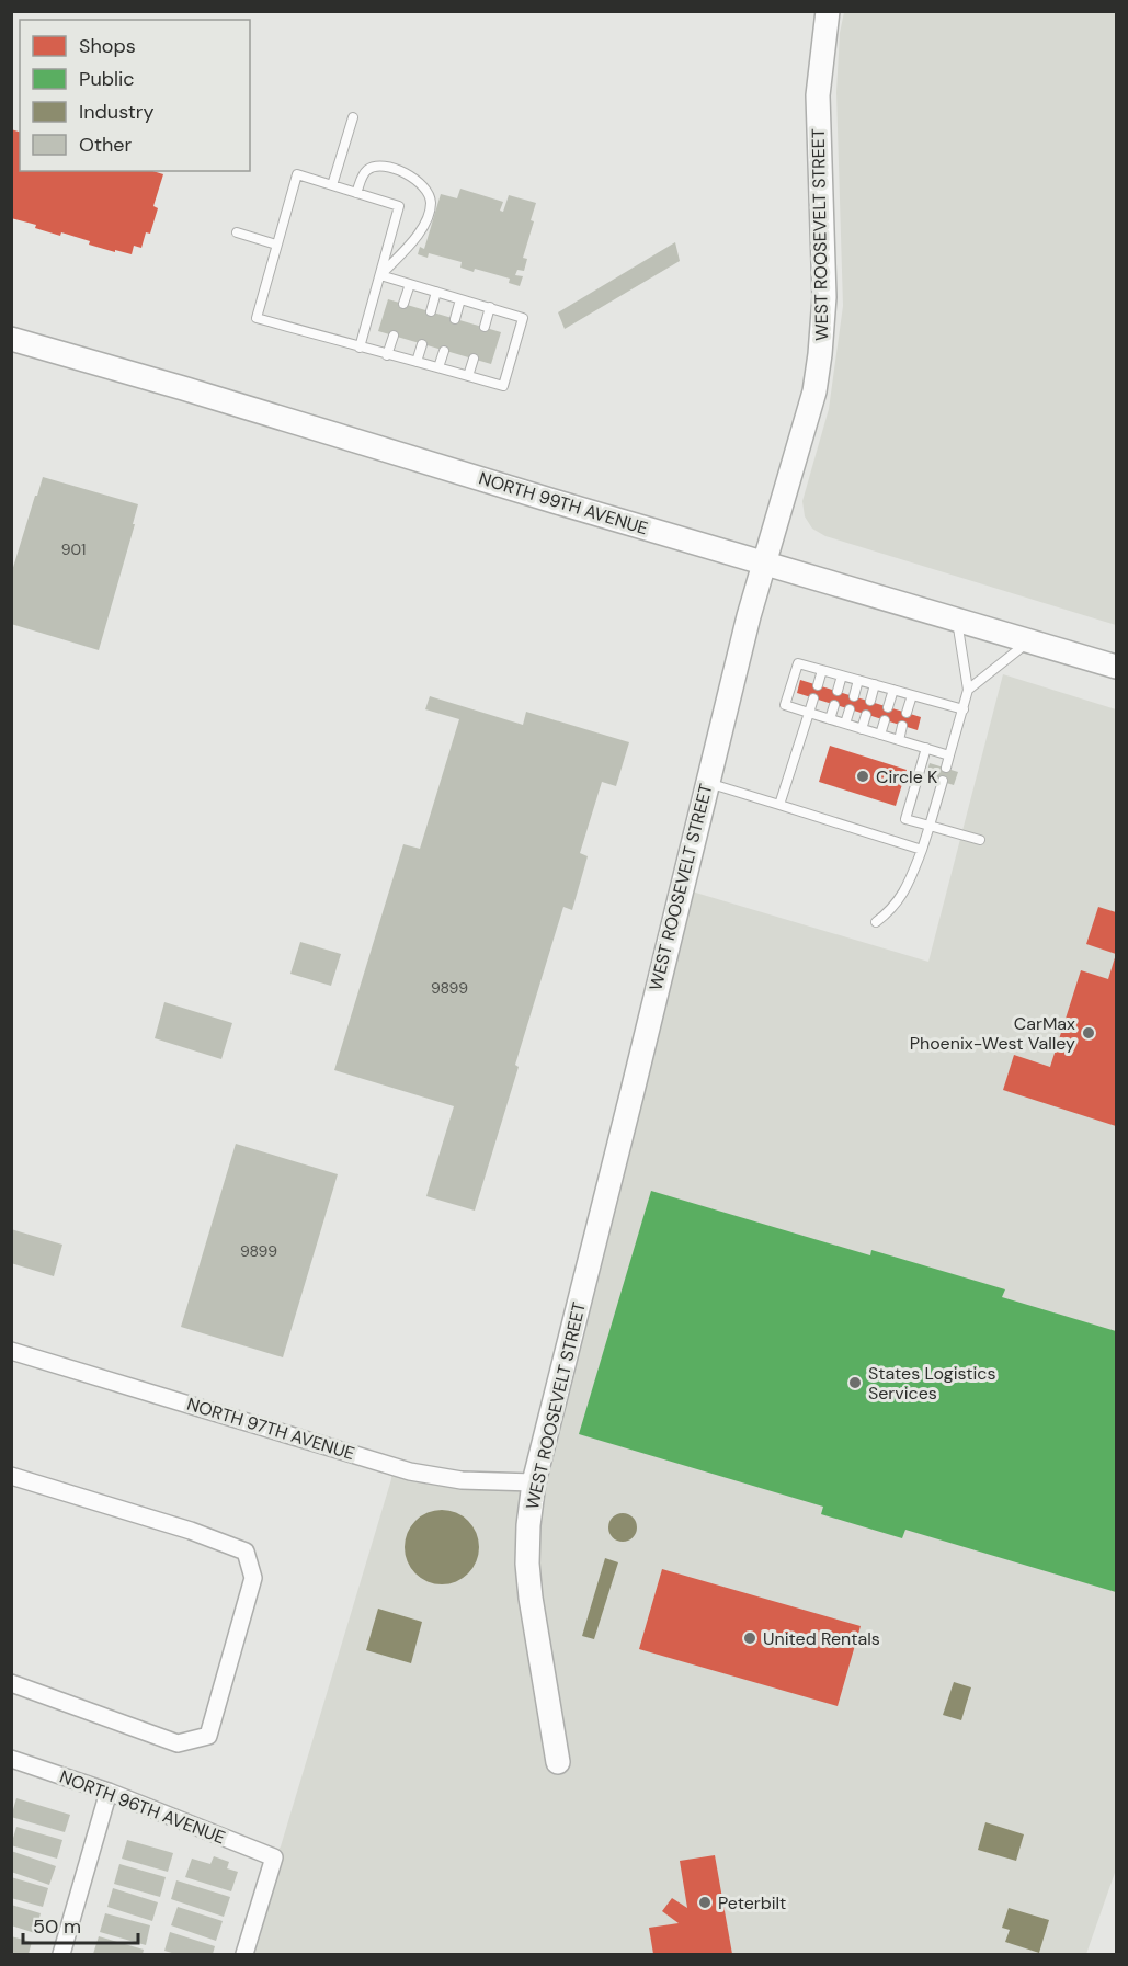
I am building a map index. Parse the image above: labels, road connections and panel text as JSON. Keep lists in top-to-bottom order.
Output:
{
  "streets": {
    "street": [
      "WEST ROOSEVELT STREET",
      "NORTH 99TH AVENUE",
      "NORTH 97TH AVENUE",
      "NORTH 96TH AVENUE"
    ]
  },
  "crossings": [
    ["WEST ROOSEVELT STREET", "NORTH 99TH AVENUE"],
    ["WEST ROOSEVELT STREET", "NORTH 97TH AVENUE"]
  ],
  "places": [
    "Circle K",
    "CarMax Phoenix-West Valley",
    "States Logistics Services",
    "United Rentals",
    "Peterbilt"
  ],
  "house_numbers": ["901", "9899", "9899"],
  "legend": [
    "Shops",
    "Public",
    "Industry",
    "Other"
  ],
  "scale_bar": "50 m"
}
